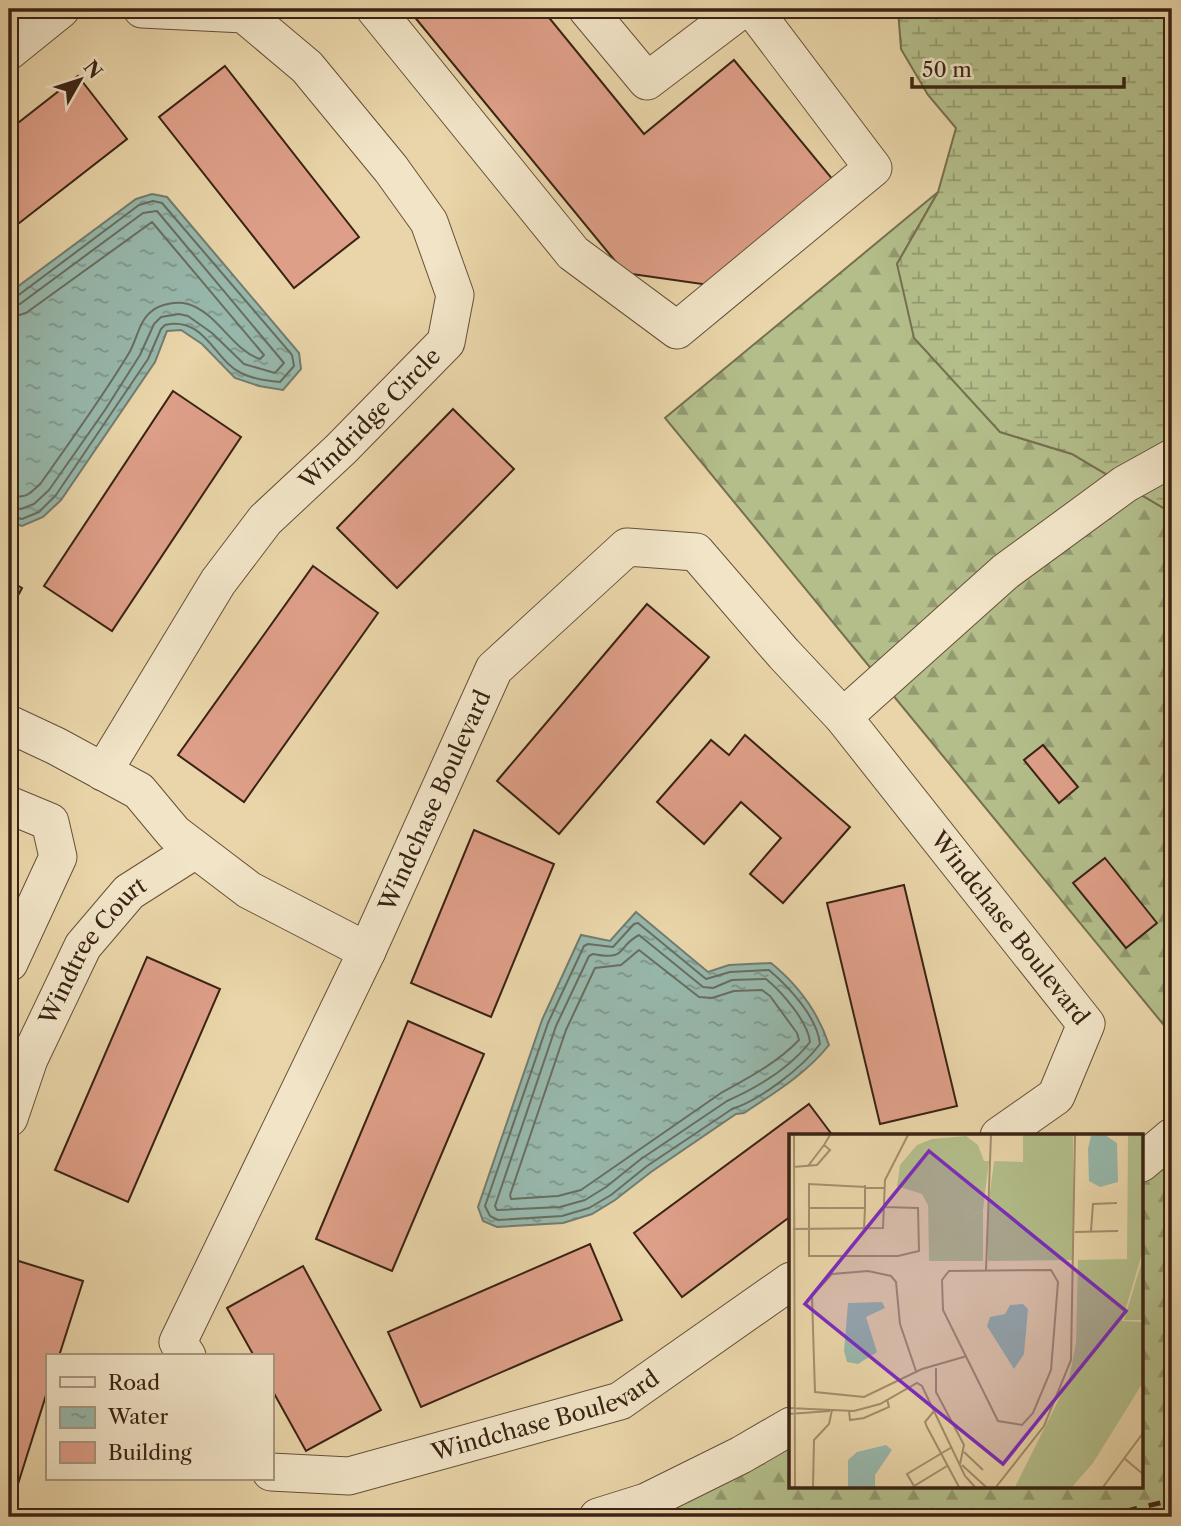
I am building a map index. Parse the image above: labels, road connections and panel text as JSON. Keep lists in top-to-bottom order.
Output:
{
  "streets": {
    "street": ["Windridge Circle", "Windchase Boulevard", "Windtree Court"]
  },
  "legend": ["Road", "Water", "Building"],
  "scale_bar": "50 m",
  "north": "top right"
}
